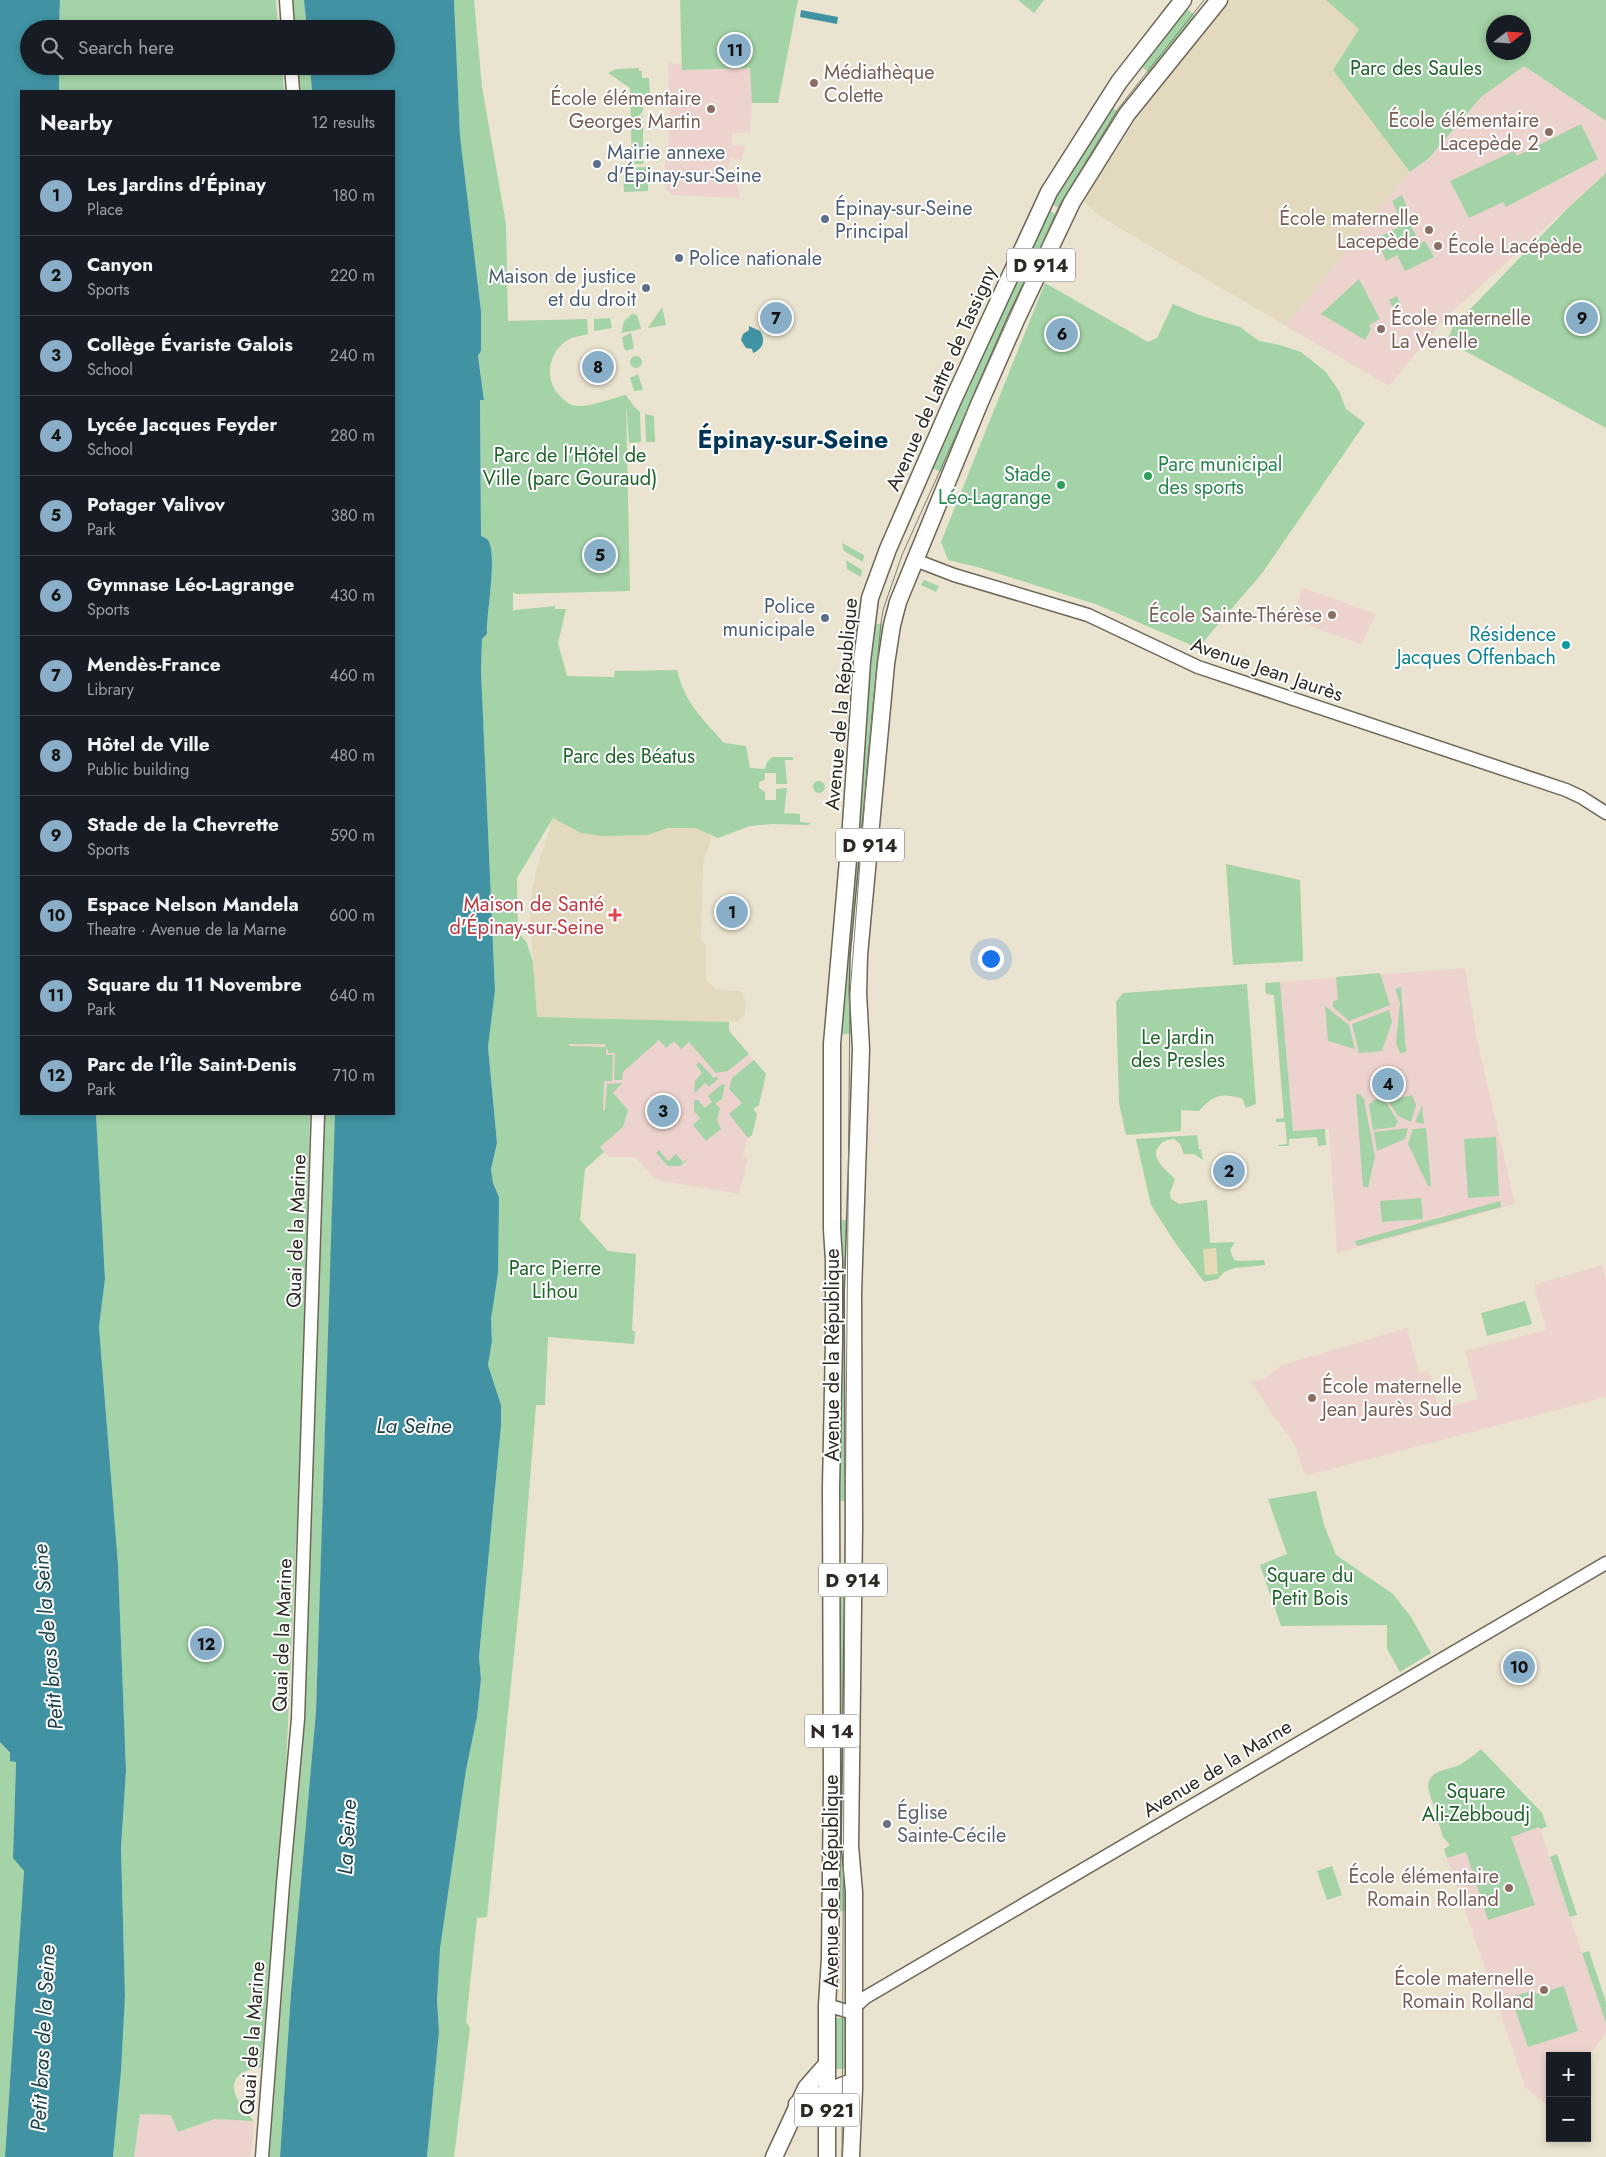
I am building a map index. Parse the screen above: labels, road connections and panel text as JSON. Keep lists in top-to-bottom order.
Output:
{
  "streets": {
    "main road": [
      "D 914",
      "Avenue de Lattre de Tassigny",
      "Avenue de la République",
      "N 14",
      "D 921"
    ],
    "street": ["Avenue Jean Jaurès", "Quai de la Marine", "Avenue de la Marne"]
  },
  "crossings": [
    ["D 914", "Avenue Jean Jaurès"],
    ["D 914", "Avenue de la République"],
    ["Avenue de Lattre de Tassigny", "Avenue de la République"],
    ["Avenue Jean Jaurès", "Avenue de la République"],
    ["Avenue de la République", "Avenue de la Marne"],
    ["Avenue de la République", "D 921"]
  ],
  "districts": ["Épinay-sur-Seine"],
  "water": ["La Seine", "Petit bras de la Seine"],
  "parks": [
    "Parc des Saules",
    "Parc de l'Hôtel de Ville (parc Gouraud)",
    "Parc des Béatus",
    "Le Jardin des Presles",
    "Parc Pierre Lihou",
    "Square du Petit Bois",
    "Square Ali-Zebboudj"
  ],
  "places": {
    "other": [
      "Médiathèque Colette",
      "École élémentaire Georges Martin",
      "École élémentaire Lacepède 2",
      "Mairie annexe d'Épinay-sur-Seine",
      "Épinay-sur-Seine Principal",
      "École maternelle Lacepède",
      "École Lacépède",
      "Police nationale",
      "Maison de justice et du droit",
      "École maternelle La Venelle",
      "Parc municipal des sports",
      "Stade Léo-Lagrange",
      "École Sainte-Thérèse",
      "Police municipale",
      "Résidence Jacques Offenbach",
      "École maternelle Jean Jaurès Sud",
      "Église Sainte-Cécile",
      "École élémentaire Romain Rolland",
      "École maternelle Romain Rolland"
    ],
    "health": ["Maison de Santé d'Épinay-sur-Seine"]
  },
  "north": "right",
  "page": {
    "search": "Search here",
    "pins": [
      "11",
      "7",
      "9",
      "6",
      "8",
      "5",
      "1",
      "4",
      "3",
      "2",
      "12",
      "10"
    ],
    "heading": ["Nearby", "12 results"],
    "list": [
      {
        "mark": "1",
        "name": "Les Jardins d'Épinay",
        "note": "Place",
        "value": "180 m"
      },
      {
        "mark": "2",
        "name": "Canyon",
        "note": "Sports",
        "value": "220 m"
      },
      {
        "mark": "3",
        "name": "Collège Évariste Galois",
        "note": "School",
        "value": "240 m"
      },
      {
        "mark": "4",
        "name": "Lycée Jacques Feyder",
        "note": "School",
        "value": "280 m"
      },
      {
        "mark": "5",
        "name": "Potager Valivov",
        "note": "Park",
        "value": "380 m"
      },
      {
        "mark": "6",
        "name": "Gymnase Léo-Lagrange",
        "note": "Sports",
        "value": "430 m"
      },
      {
        "mark": "7",
        "name": "Mendès-France",
        "note": "Library",
        "value": "460 m"
      },
      {
        "mark": "8",
        "name": "Hôtel de Ville",
        "note": "Public building",
        "value": "480 m"
      },
      {
        "mark": "9",
        "name": "Stade de la Chevrette",
        "note": "Sports",
        "value": "590 m"
      },
      {
        "mark": "10",
        "name": "Espace Nelson Mandela",
        "note": "Theatre · Avenue de la Marne",
        "value": "600 m"
      },
      {
        "mark": "11",
        "name": "Square du 11 Novembre",
        "note": "Park",
        "value": "640 m"
      },
      {
        "mark": "12",
        "name": "Parc de l'Île Saint-Denis",
        "note": "Park",
        "value": "710 m"
      }
    ],
    "map_buttons": ["+", "−"]
  }
}
